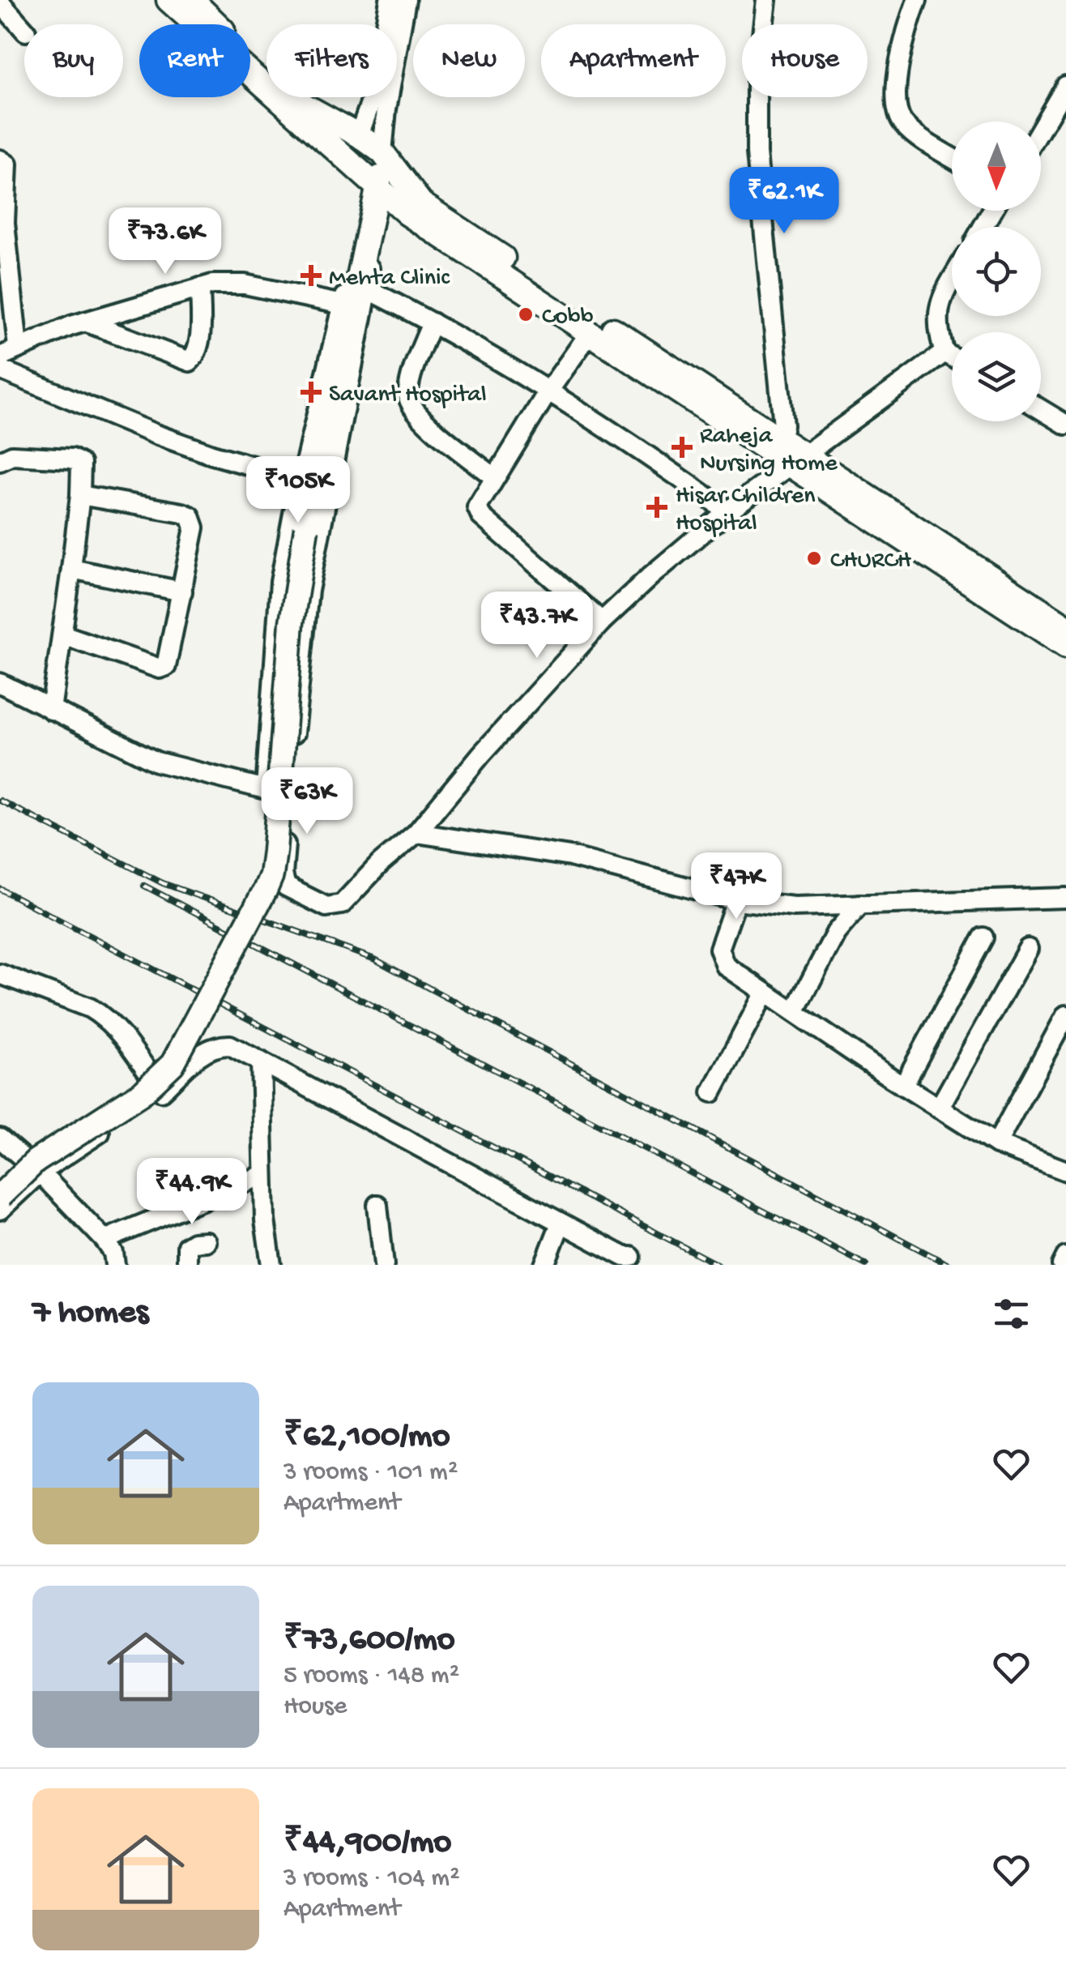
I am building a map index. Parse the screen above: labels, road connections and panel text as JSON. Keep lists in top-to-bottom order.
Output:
{
  "places": {
    "health": [
      "Mehta Clinic",
      "Savant Hospital",
      "Raheja Nursing Home",
      "Hisar Children Hospital"
    ],
    "other": ["Cobb", "CHURCH"]
  },
  "north": "bottom",
  "page": {
    "chip": [
      "Buy",
      "Rent",
      "Filters",
      "New",
      "Apartment",
      "House"
    ],
    "price": [
      "₹62.1K",
      "₹73.6K",
      "₹105K",
      "₹43.7K",
      "₹63K",
      "₹47K",
      "₹44.9K"
    ],
    "heading": "7 homes",
    "list": [
      {
        "name": "₹62,100/mo",
        "note": "3 rooms · 101 m² · Apartment"
      },
      {
        "name": "₹73,600/mo",
        "note": "5 rooms · 148 m² · House"
      },
      {
        "name": "₹44,900/mo",
        "note": "3 rooms · 104 m² · Apartment"
      }
    ]
  }
}
